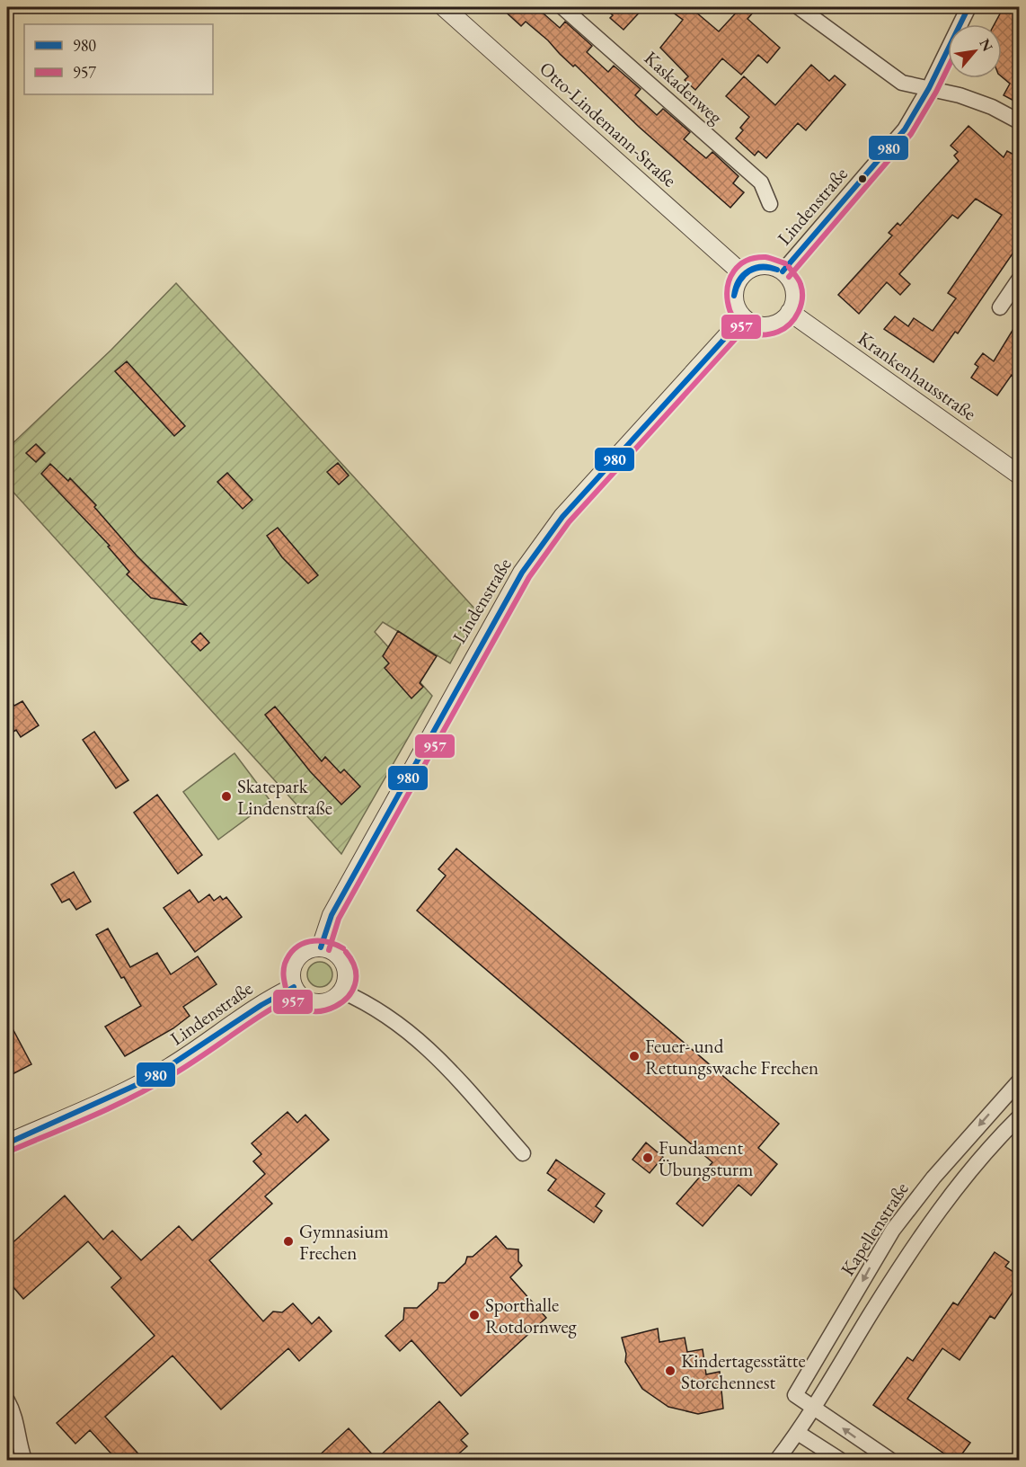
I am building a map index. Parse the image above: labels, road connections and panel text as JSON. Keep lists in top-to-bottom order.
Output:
{
  "streets": {
    "street": [
      "Kaskadenweg",
      "Otto-Lindemann-Straße",
      "Lindenstraße",
      "Krankenhausstraße",
      "Kapellenstraße"
    ]
  },
  "crossings": [
    ["Otto-Lindemann-Straße", "Lindenstraße"],
    ["Otto-Lindemann-Straße", "Krankenhausstraße"],
    ["Lindenstraße", "Krankenhausstraße"]
  ],
  "places": [
    "Skatepark Lindenstraße",
    "Feuer- und Rettungswache Frechen",
    "Fundament Übungsturm",
    "Gymnasium Frechen",
    "Sporthalle Rotdornweg",
    "Kindertagesstätte Storchennest"
  ],
  "lines": ["transit line 980", "transit line 957"],
  "legend": ["980", "957"],
  "north": "top right"
}
